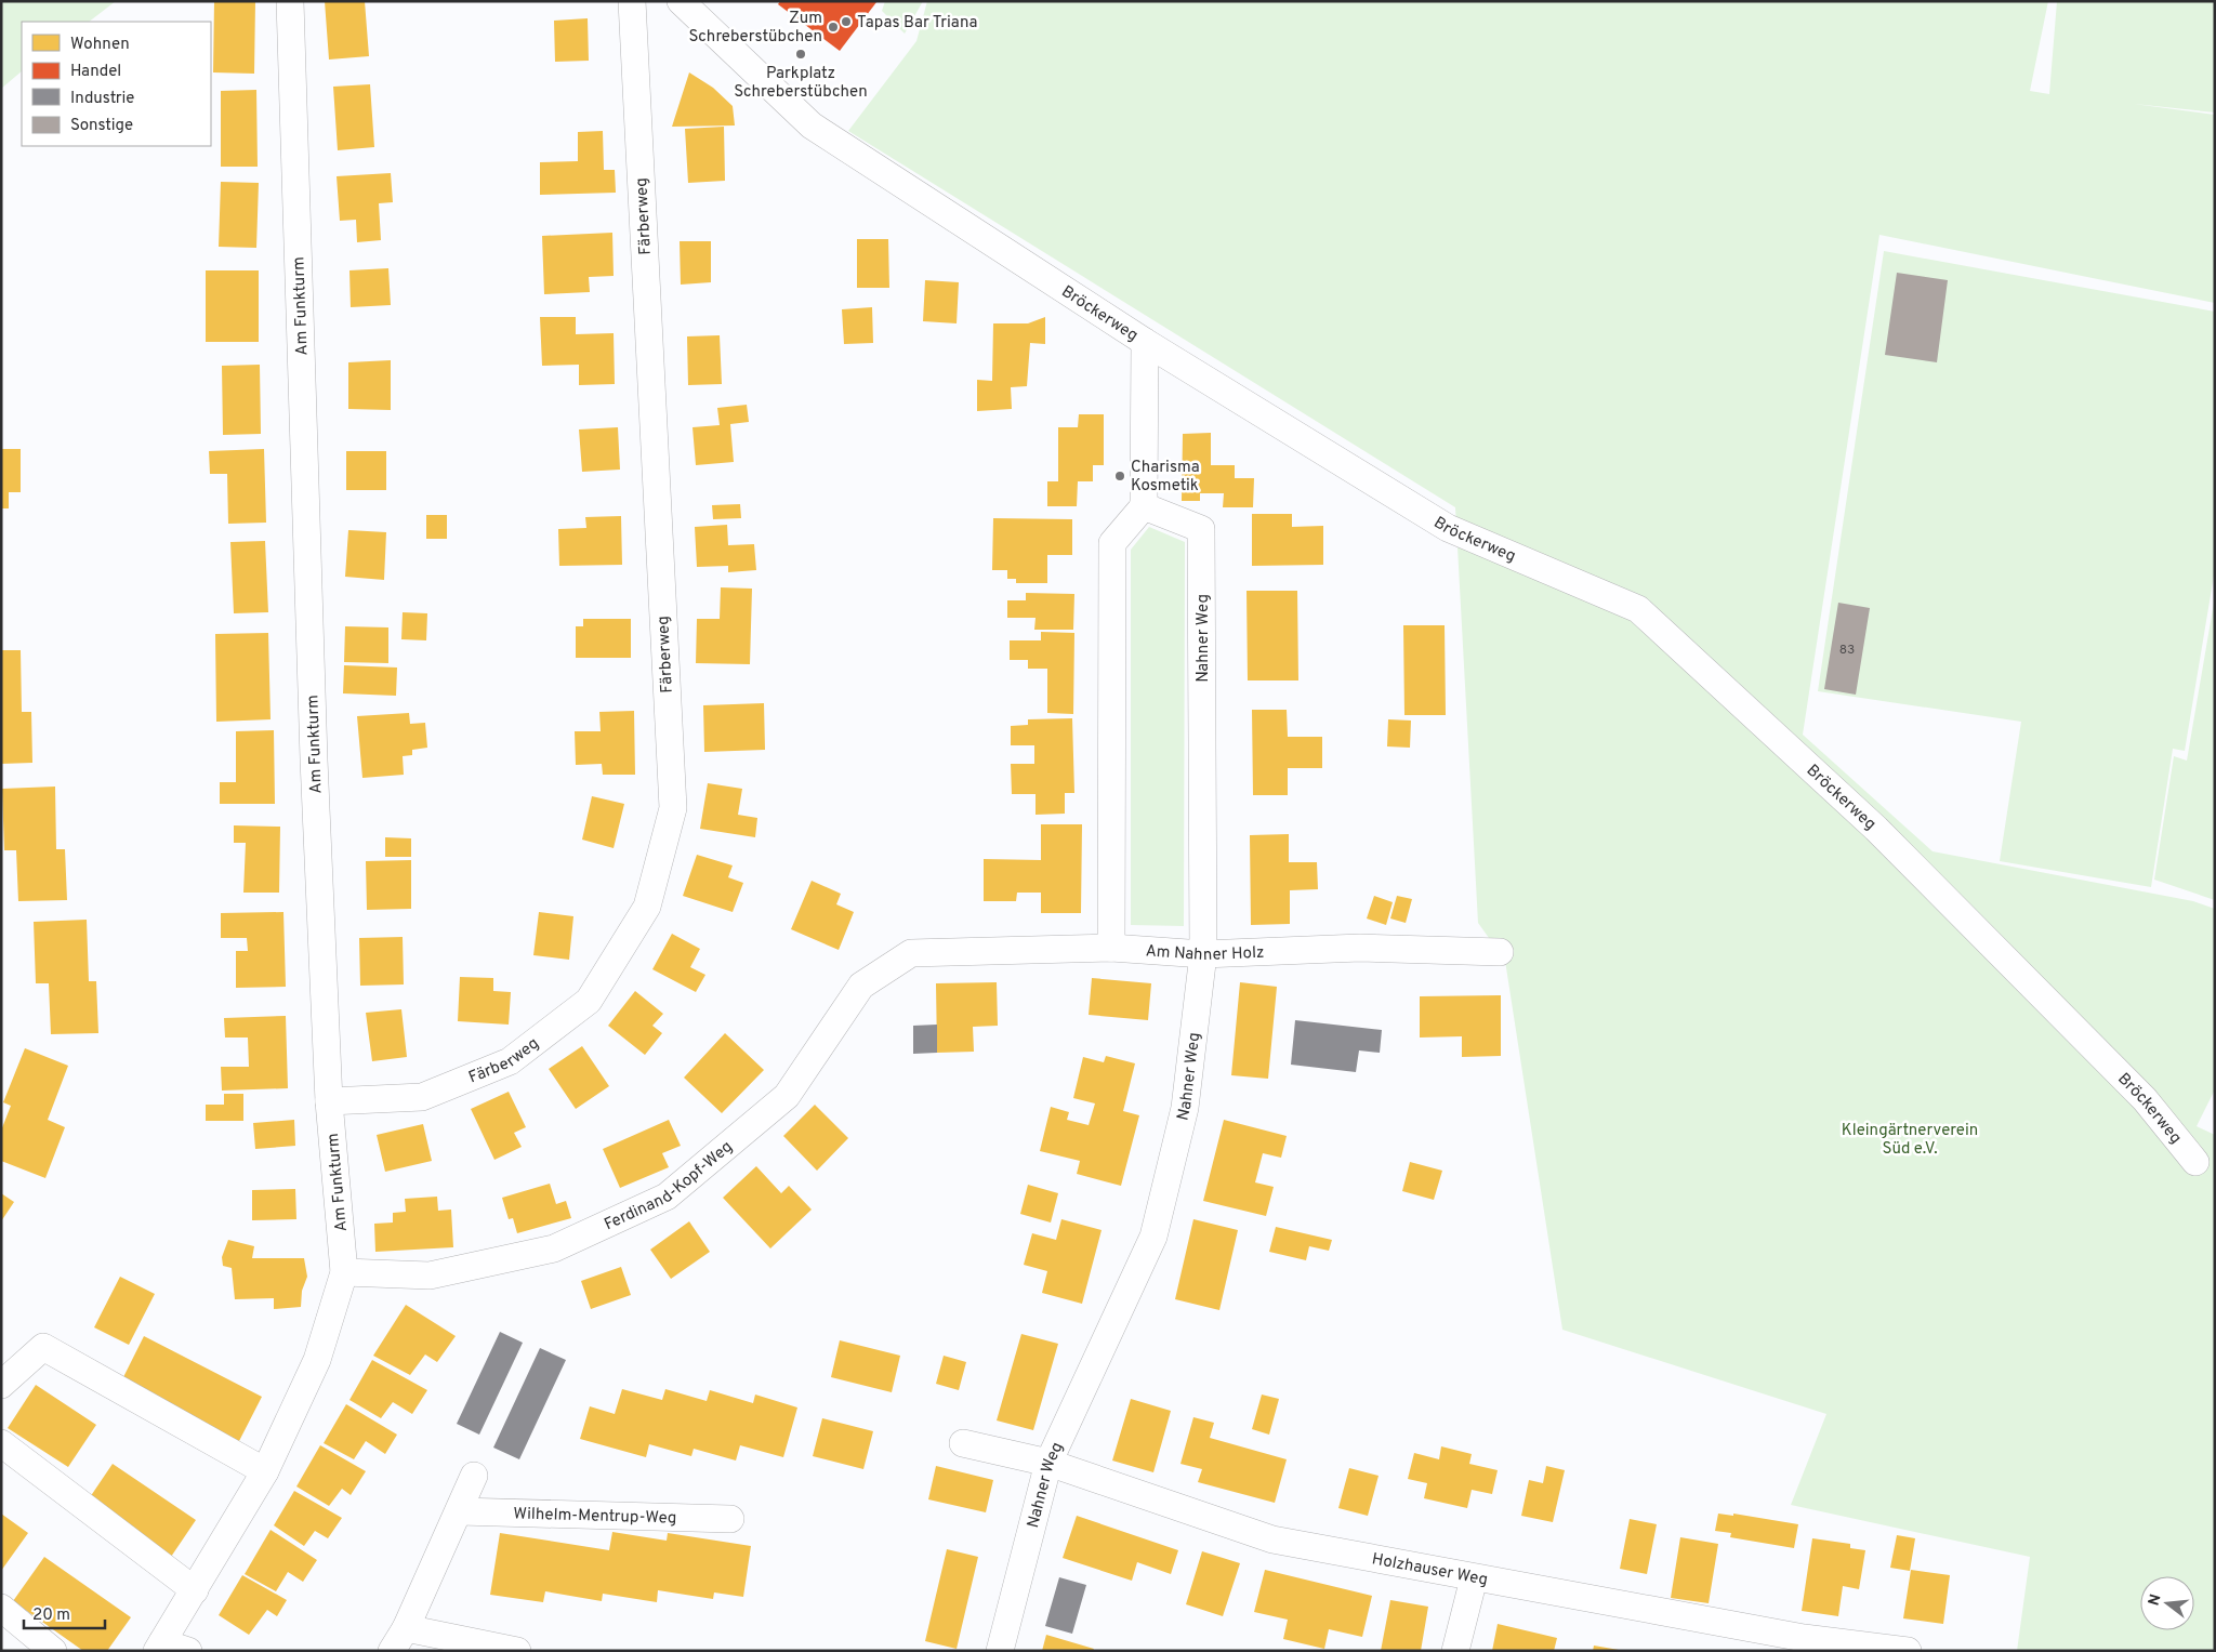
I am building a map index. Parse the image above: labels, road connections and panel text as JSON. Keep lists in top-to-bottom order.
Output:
{
  "streets": {
    "street": [
      "Färberweg",
      "Am Funkturm",
      "Bröckerweg",
      "Nahner Weg",
      "Am Nahner Holz",
      "Ferdinand-Kopf-Weg",
      "Wilhelm-Mentrup-Weg",
      "Holzhauser Weg"
    ]
  },
  "crossings": [
    ["Färberweg", "Am Funkturm"],
    ["Am Funkturm", "Ferdinand-Kopf-Weg"],
    ["Nahner Weg", "Am Nahner Holz"],
    ["Nahner Weg", "Holzhauser Weg"],
    ["Am Nahner Holz", "Ferdinand-Kopf-Weg"]
  ],
  "parks": ["Kleingärtnerverein Süd e.V."],
  "places": [
    "Tapas Bar Triana",
    "Zum Schreberstübchen",
    "Parkplatz Schreberstübchen",
    "Charisma Kosmetik"
  ],
  "house_numbers": ["83"],
  "legend": [
    "Wohnen",
    "Handel",
    "Industrie",
    "Sonstige"
  ],
  "scale_bar": "20 m",
  "north": "left"
}
